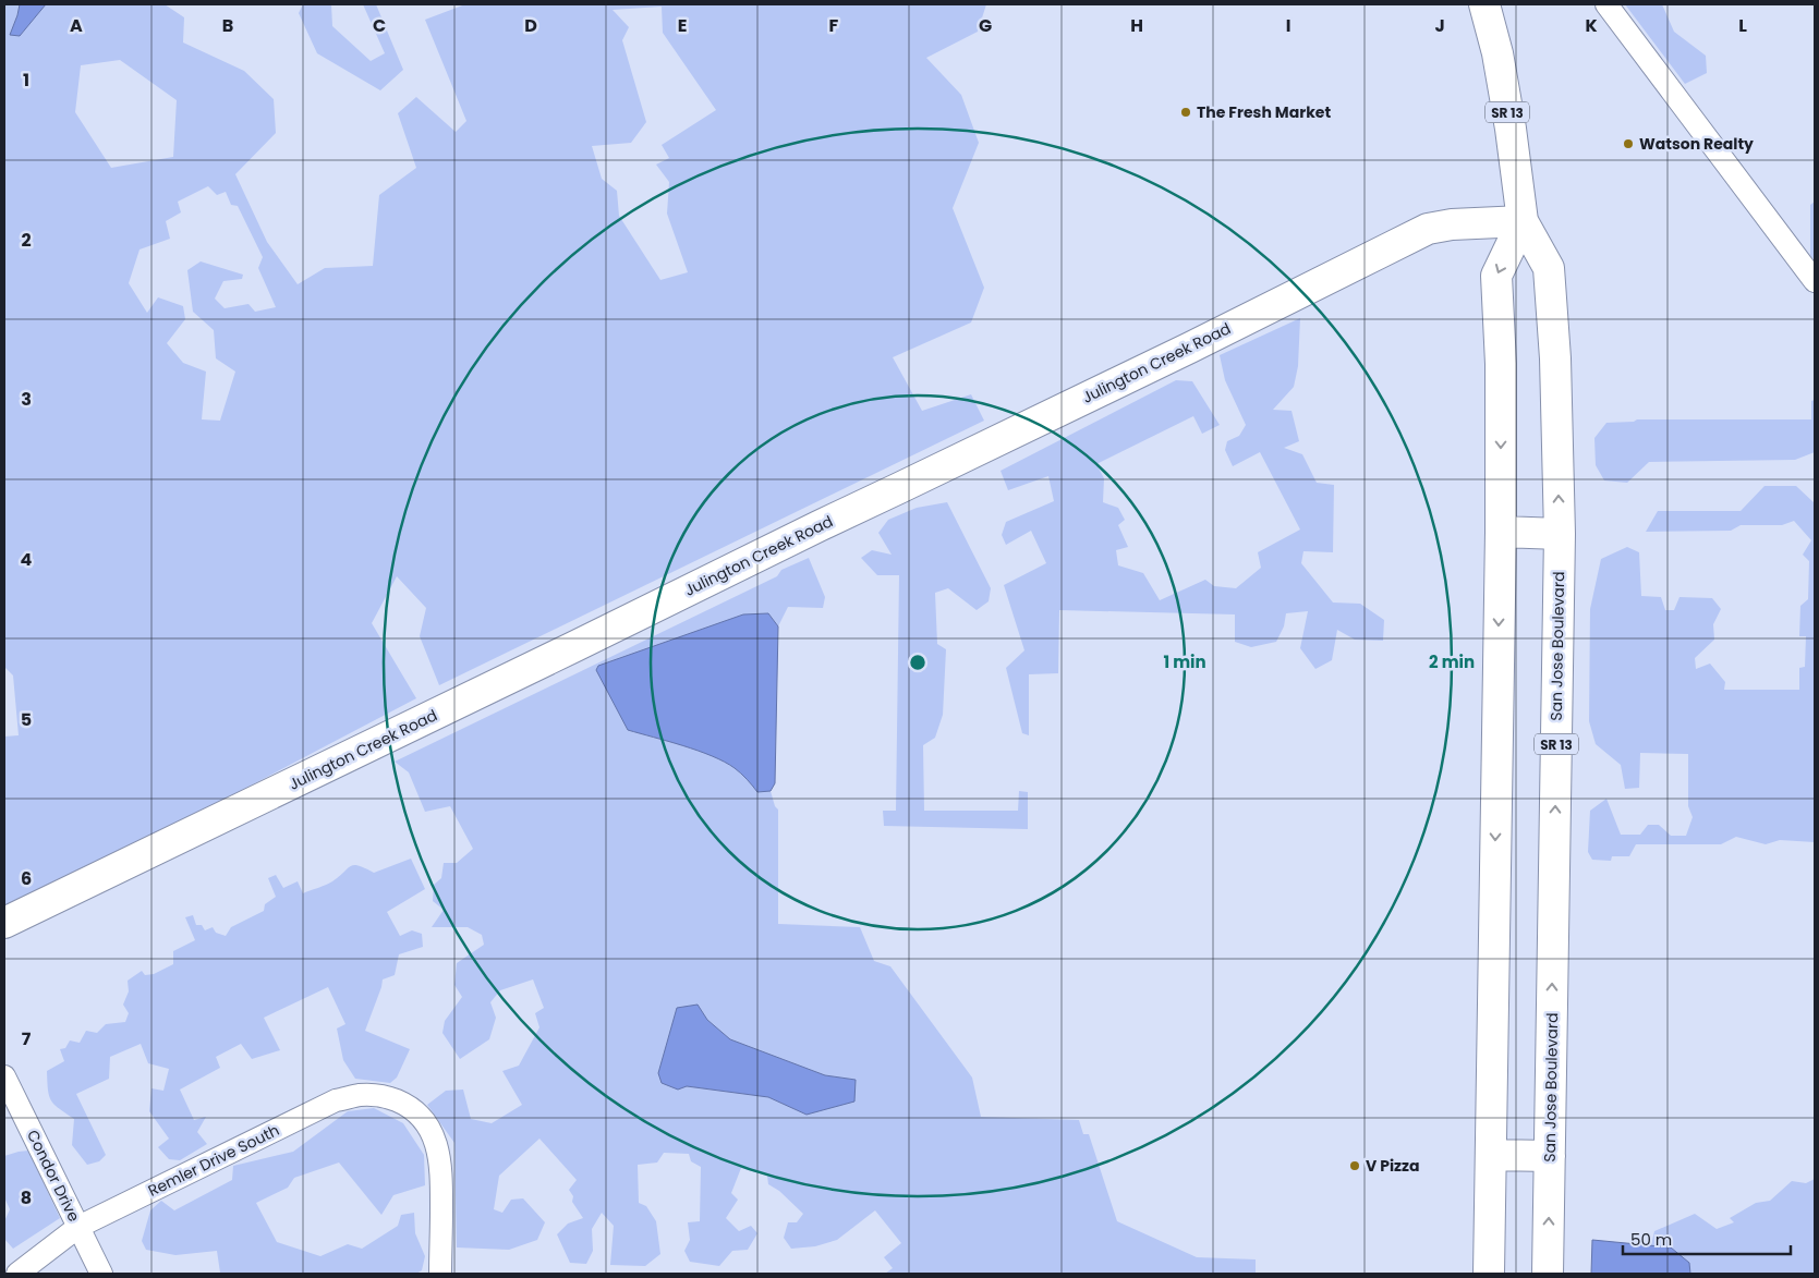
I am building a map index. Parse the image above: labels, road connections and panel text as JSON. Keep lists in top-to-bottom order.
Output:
{
  "streets": {
    "main road": ["SR 13", "Julington Creek Road", "San Jose Boulevard"],
    "street": ["Remler Drive South", "Condor Drive"]
  },
  "crossings": [
    ["Julington Creek Road", "San Jose Boulevard"],
    ["Remler Drive South", "Condor Drive"]
  ],
  "places": ["The Fresh Market", "Watson Realty", "V Pizza"],
  "scale_bar": "50 m",
  "grid": {
    "columns": [
      "A",
      "B",
      "C",
      "D",
      "E",
      "F",
      "G",
      "H",
      "I",
      "J",
      "K",
      "L"
    ],
    "rows": [
      "1",
      "2",
      "3",
      "4",
      "5",
      "6",
      "7",
      "8"
    ]
  },
  "rings": ["1 min", "2 min"]
}
